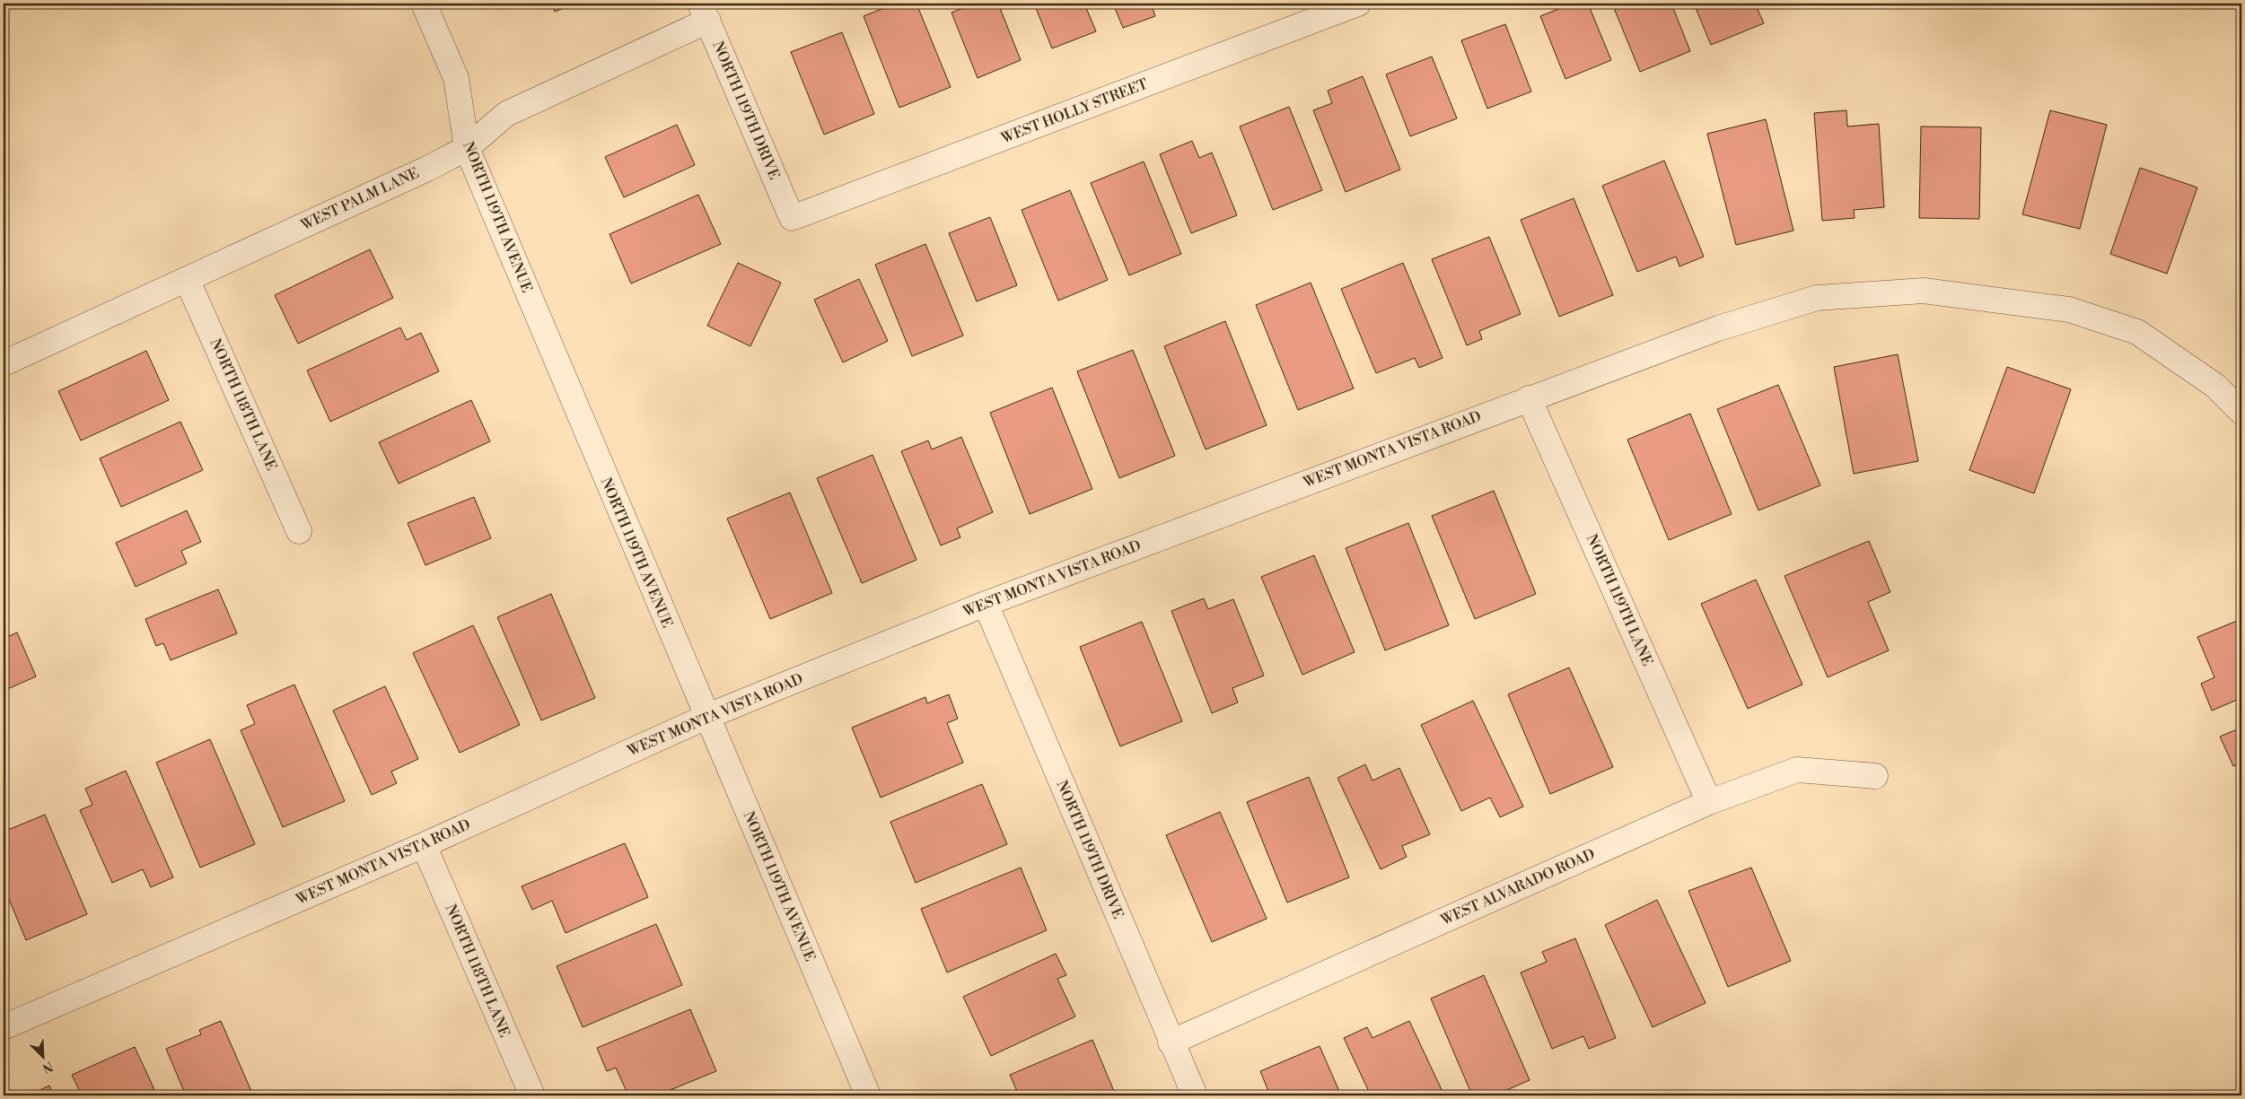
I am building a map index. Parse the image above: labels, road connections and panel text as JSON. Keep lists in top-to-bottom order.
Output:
{
  "streets": {
    "street": [
      "NORTH 119TH DRIVE",
      "WEST HOLLY STREET",
      "WEST PALM LANE",
      "NORTH 119TH AVENUE",
      "NORTH 118TH LANE",
      "WEST MONTA VISTA ROAD",
      "NORTH 119TH LANE",
      "WEST ALVARADO ROAD"
    ]
  },
  "crossings": [
    ["NORTH 119TH DRIVE", "WEST HOLLY STREET"],
    ["NORTH 119TH DRIVE", "WEST PALM LANE"],
    ["NORTH 119TH DRIVE", "WEST MONTA VISTA ROAD"],
    ["NORTH 119TH DRIVE", "WEST ALVARADO ROAD"],
    ["WEST PALM LANE", "NORTH 119TH AVENUE"],
    ["WEST PALM LANE", "NORTH 118TH LANE"],
    ["NORTH 119TH AVENUE", "WEST MONTA VISTA ROAD"],
    ["NORTH 118TH LANE", "WEST MONTA VISTA ROAD"],
    ["WEST MONTA VISTA ROAD", "NORTH 119TH LANE"],
    ["NORTH 119TH LANE", "WEST ALVARADO ROAD"]
  ],
  "north": "bottom right"
}
